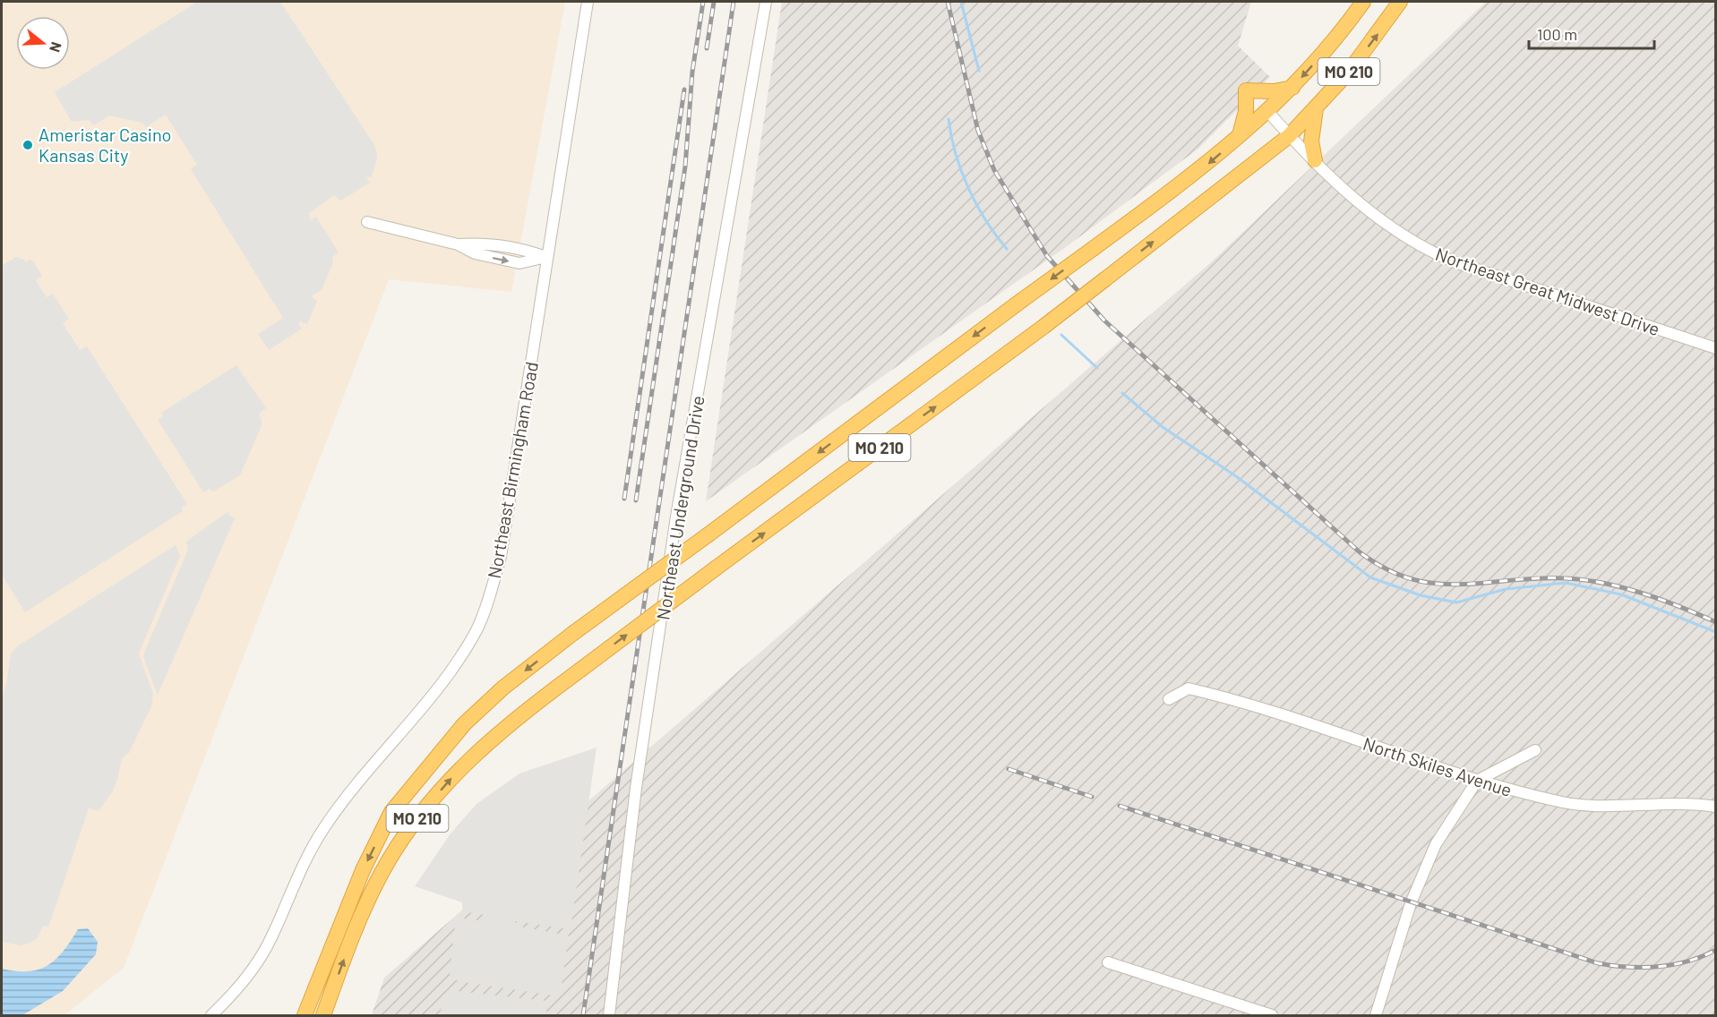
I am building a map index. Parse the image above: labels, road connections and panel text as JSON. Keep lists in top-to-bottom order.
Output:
{
  "streets": {
    "highway": ["MO 210"],
    "street": [
      "Northeast Great Midwest Drive",
      "Northeast Birmingham Road",
      "Northeast Underground Drive",
      "North Skiles Avenue"
    ]
  },
  "crossings": [
    ["MO 210", "Northeast Great Midwest Drive"]
  ],
  "places": ["Ameristar Casino Kansas City"],
  "scale_bar": "100 m",
  "north": "right"
}
